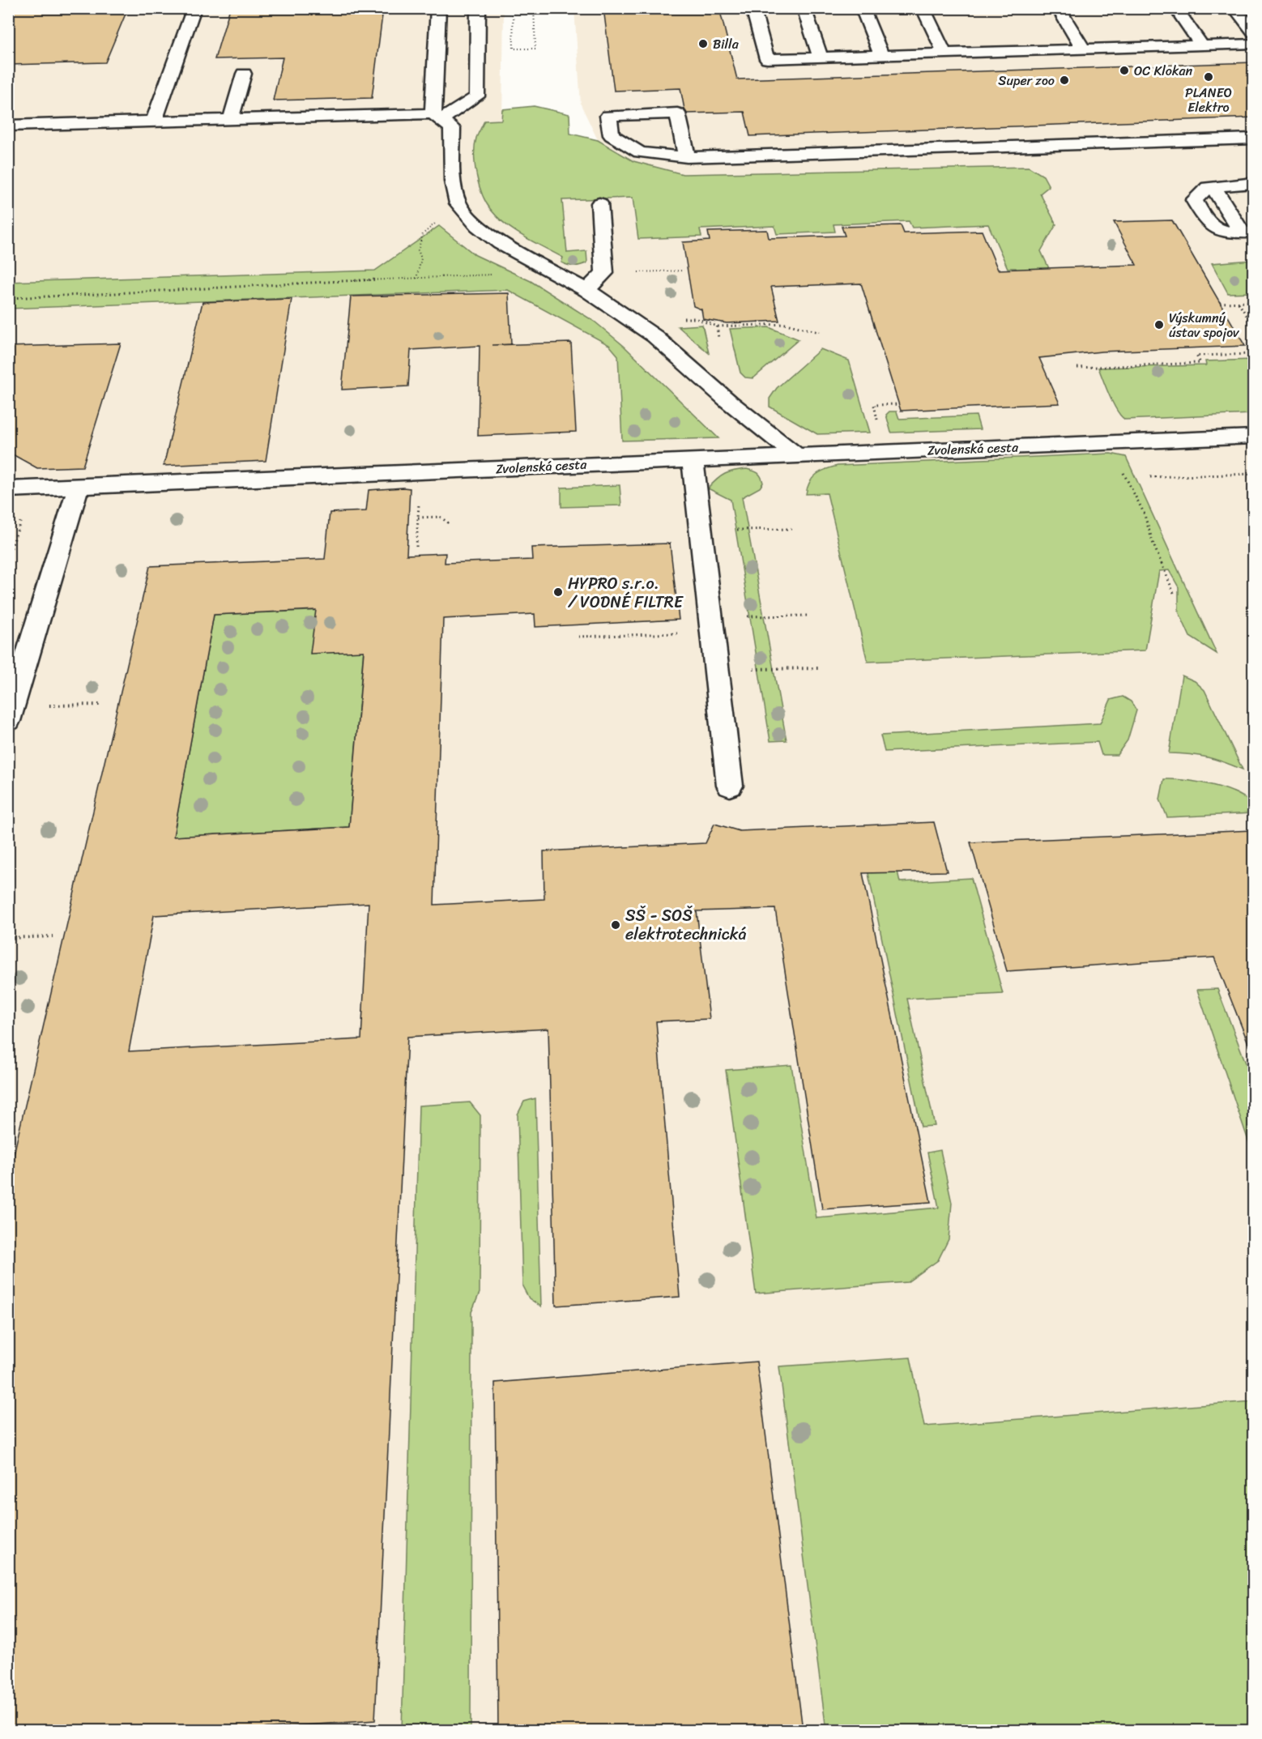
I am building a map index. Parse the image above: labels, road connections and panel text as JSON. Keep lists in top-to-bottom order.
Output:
{
  "streets": {
    "lane": ["Zvolenská cesta"]
  },
  "places": [
    "Billa",
    "OC Klokan",
    "PLANEO Elektro",
    "Super zoo",
    "Výskumný ústav spojov",
    "HYPRO s.r.o. / VODNÉ FILTRE",
    "SŠ - SOŠ elektrotechnická"
  ]
}
